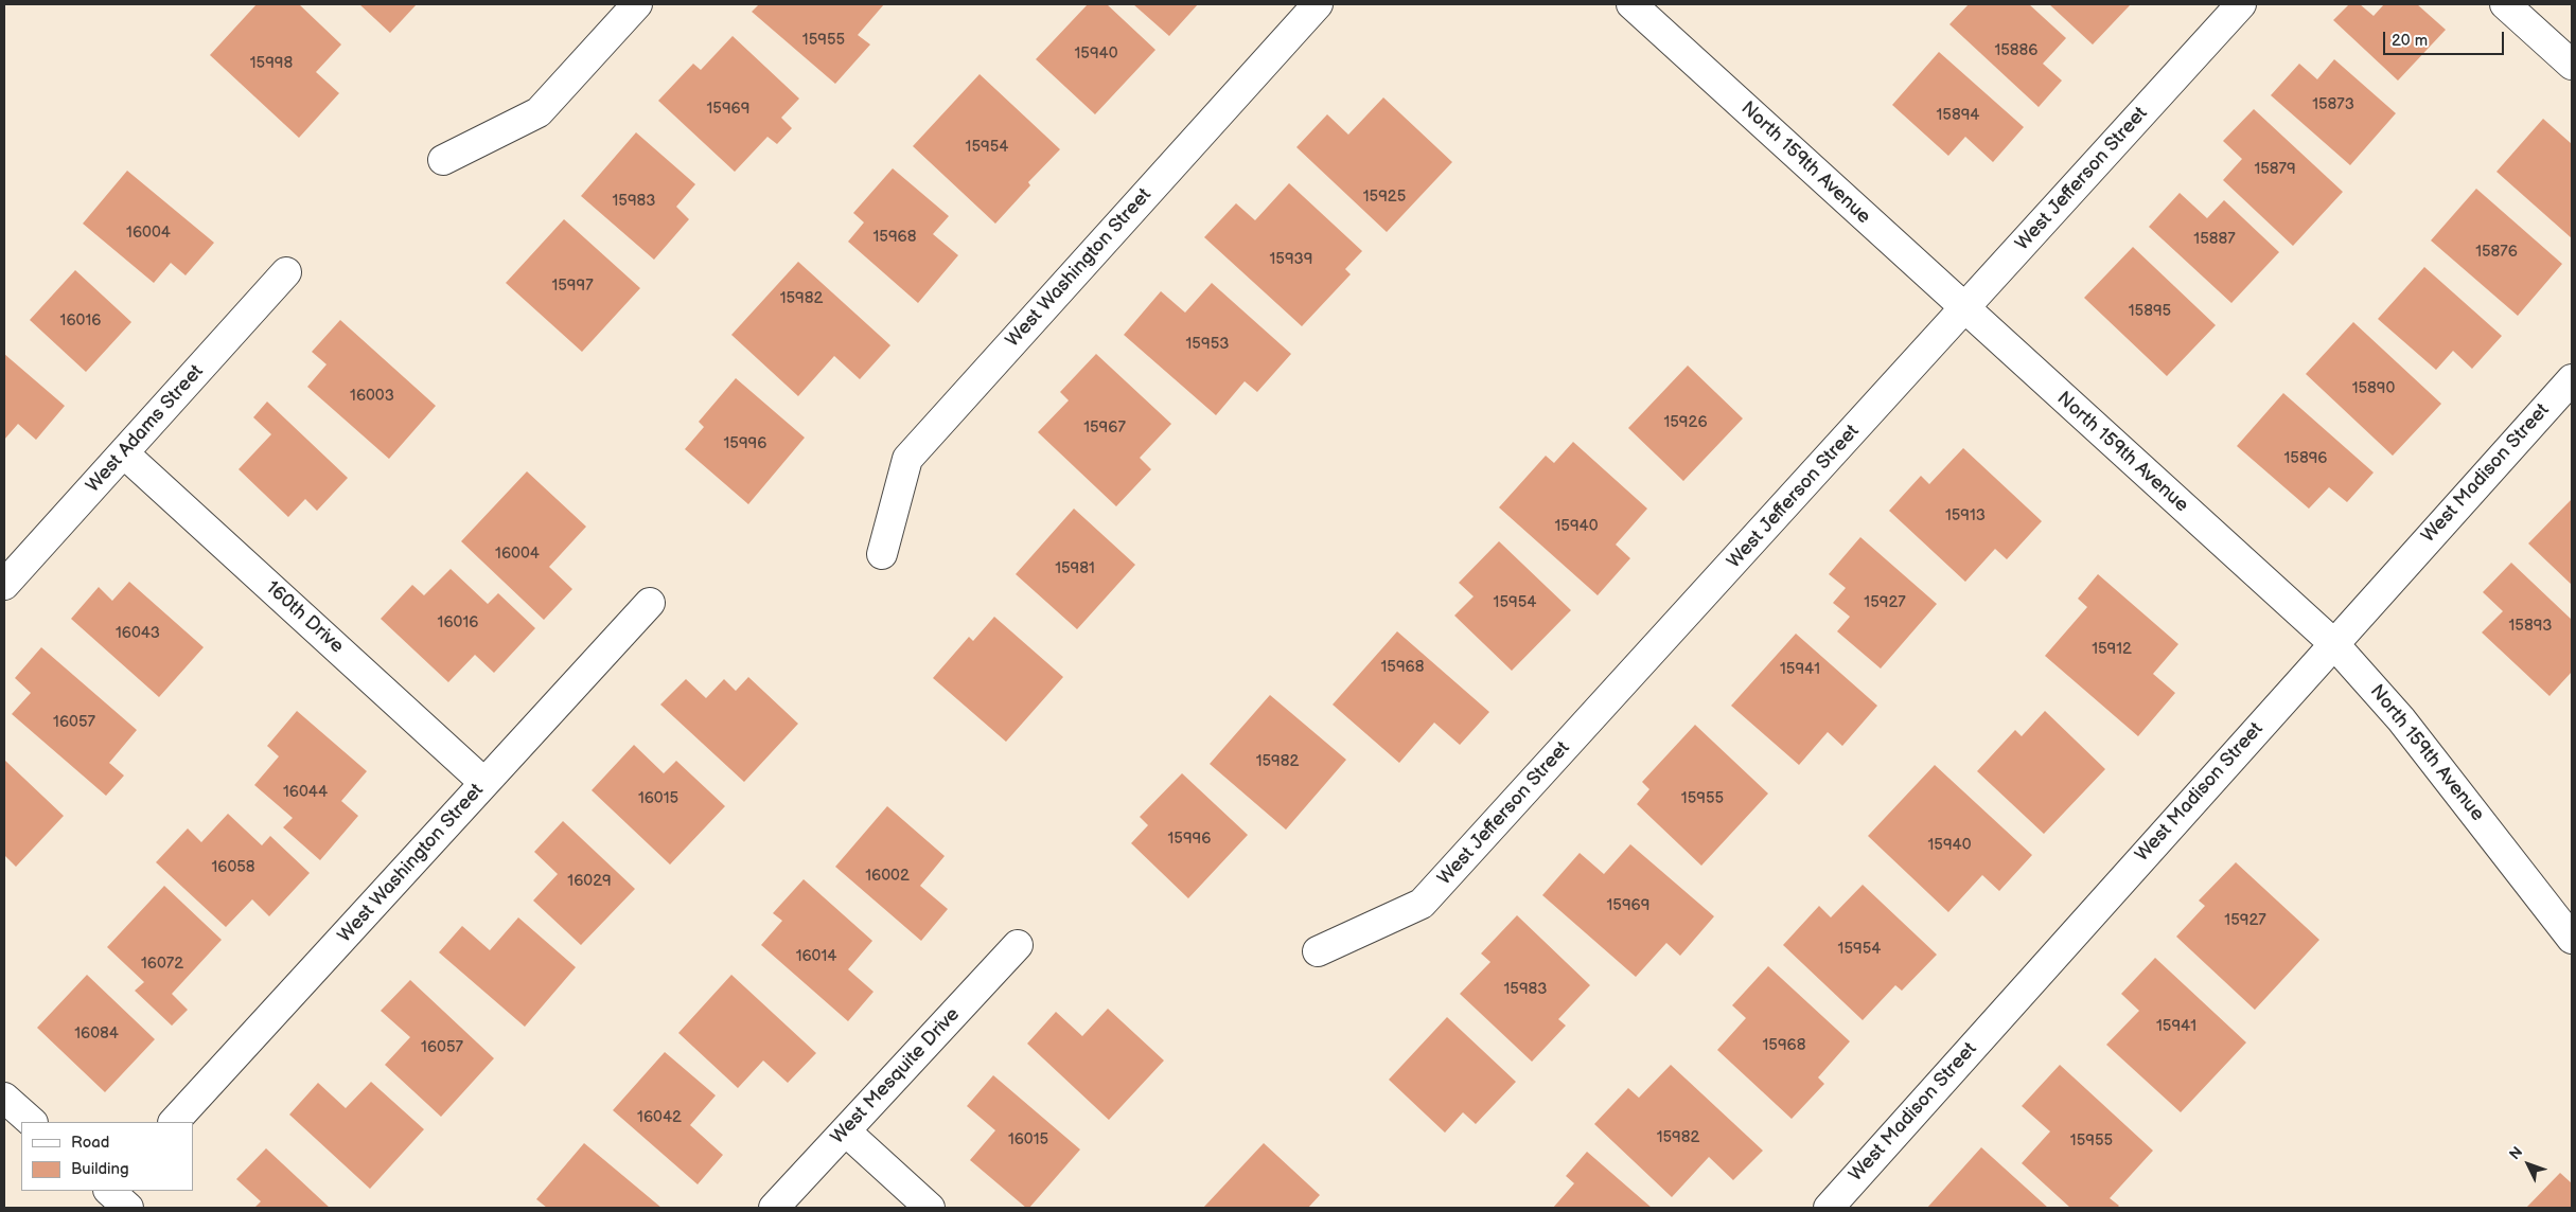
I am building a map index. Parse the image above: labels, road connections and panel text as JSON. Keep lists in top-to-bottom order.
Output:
{
  "streets": {
    "street": [
      "North 159th Avenue",
      "West Jefferson Street",
      "West Washington Street",
      "West Adams Street",
      "West Madison Street",
      "160th Drive",
      "West Mesquite Drive"
    ]
  },
  "crossings": [
    ["North 159th Avenue", "West Jefferson Street"],
    ["North 159th Avenue", "West Madison Street"],
    ["West Washington Street", "160th Drive"],
    ["West Adams Street", "160th Drive"]
  ],
  "house_numbers": [
    "15955",
    "15886",
    "15940",
    "15998",
    "15873",
    "15969",
    "15894",
    "15954",
    "15879",
    "15925",
    "15983",
    "16004",
    "15968",
    "15887",
    "15876",
    "15939",
    "15997",
    "15982",
    "15895",
    "16016",
    "15953",
    "15890",
    "16003",
    "15926",
    "15967",
    "15996",
    "15896",
    "15913",
    "15940",
    "16004",
    "15981",
    "15954",
    "15927",
    "16016",
    "15893",
    "16043",
    "15912",
    "15968",
    "15941",
    "16057",
    "15982",
    "16044",
    "16015",
    "15955",
    "15996",
    "15940",
    "16058",
    "16002",
    "16029",
    "15969",
    "15927",
    "15954",
    "16014",
    "16072",
    "15983",
    "15941",
    "16084",
    "15968",
    "16057",
    "16042",
    "15982",
    "16015",
    "15955"
  ],
  "legend": ["Road", "Building"],
  "scale_bar": "20 m",
  "north": "top left"
}
